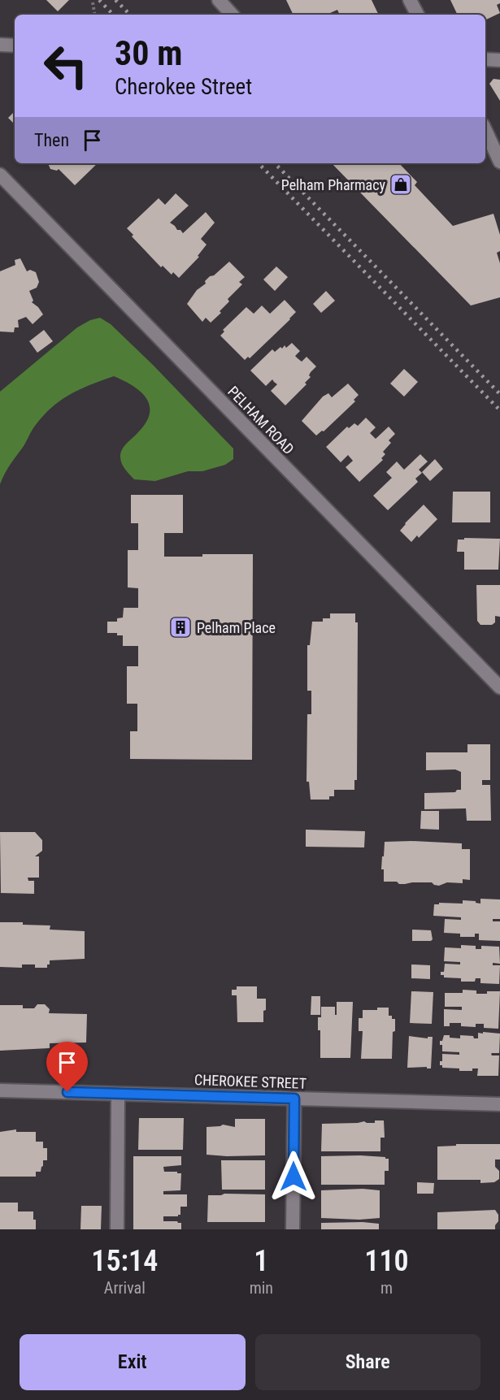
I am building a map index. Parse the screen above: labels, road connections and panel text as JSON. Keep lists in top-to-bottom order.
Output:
{
  "streets": {
    "street": ["PELHAM ROAD", "CHEROKEE STREET"]
  },
  "places": {
    "shop": ["Pelham Pharmacy"],
    "building": ["Pelham Place"]
  },
  "page": {
    "turn": ["30 m", "Cherokee Street"],
    "then": "Then",
    "eta": [
      "15:14",
      "Arrival",
      "1",
      "min",
      "110",
      "m"
    ],
    "buttons": ["Exit", "Share"]
  }
}
